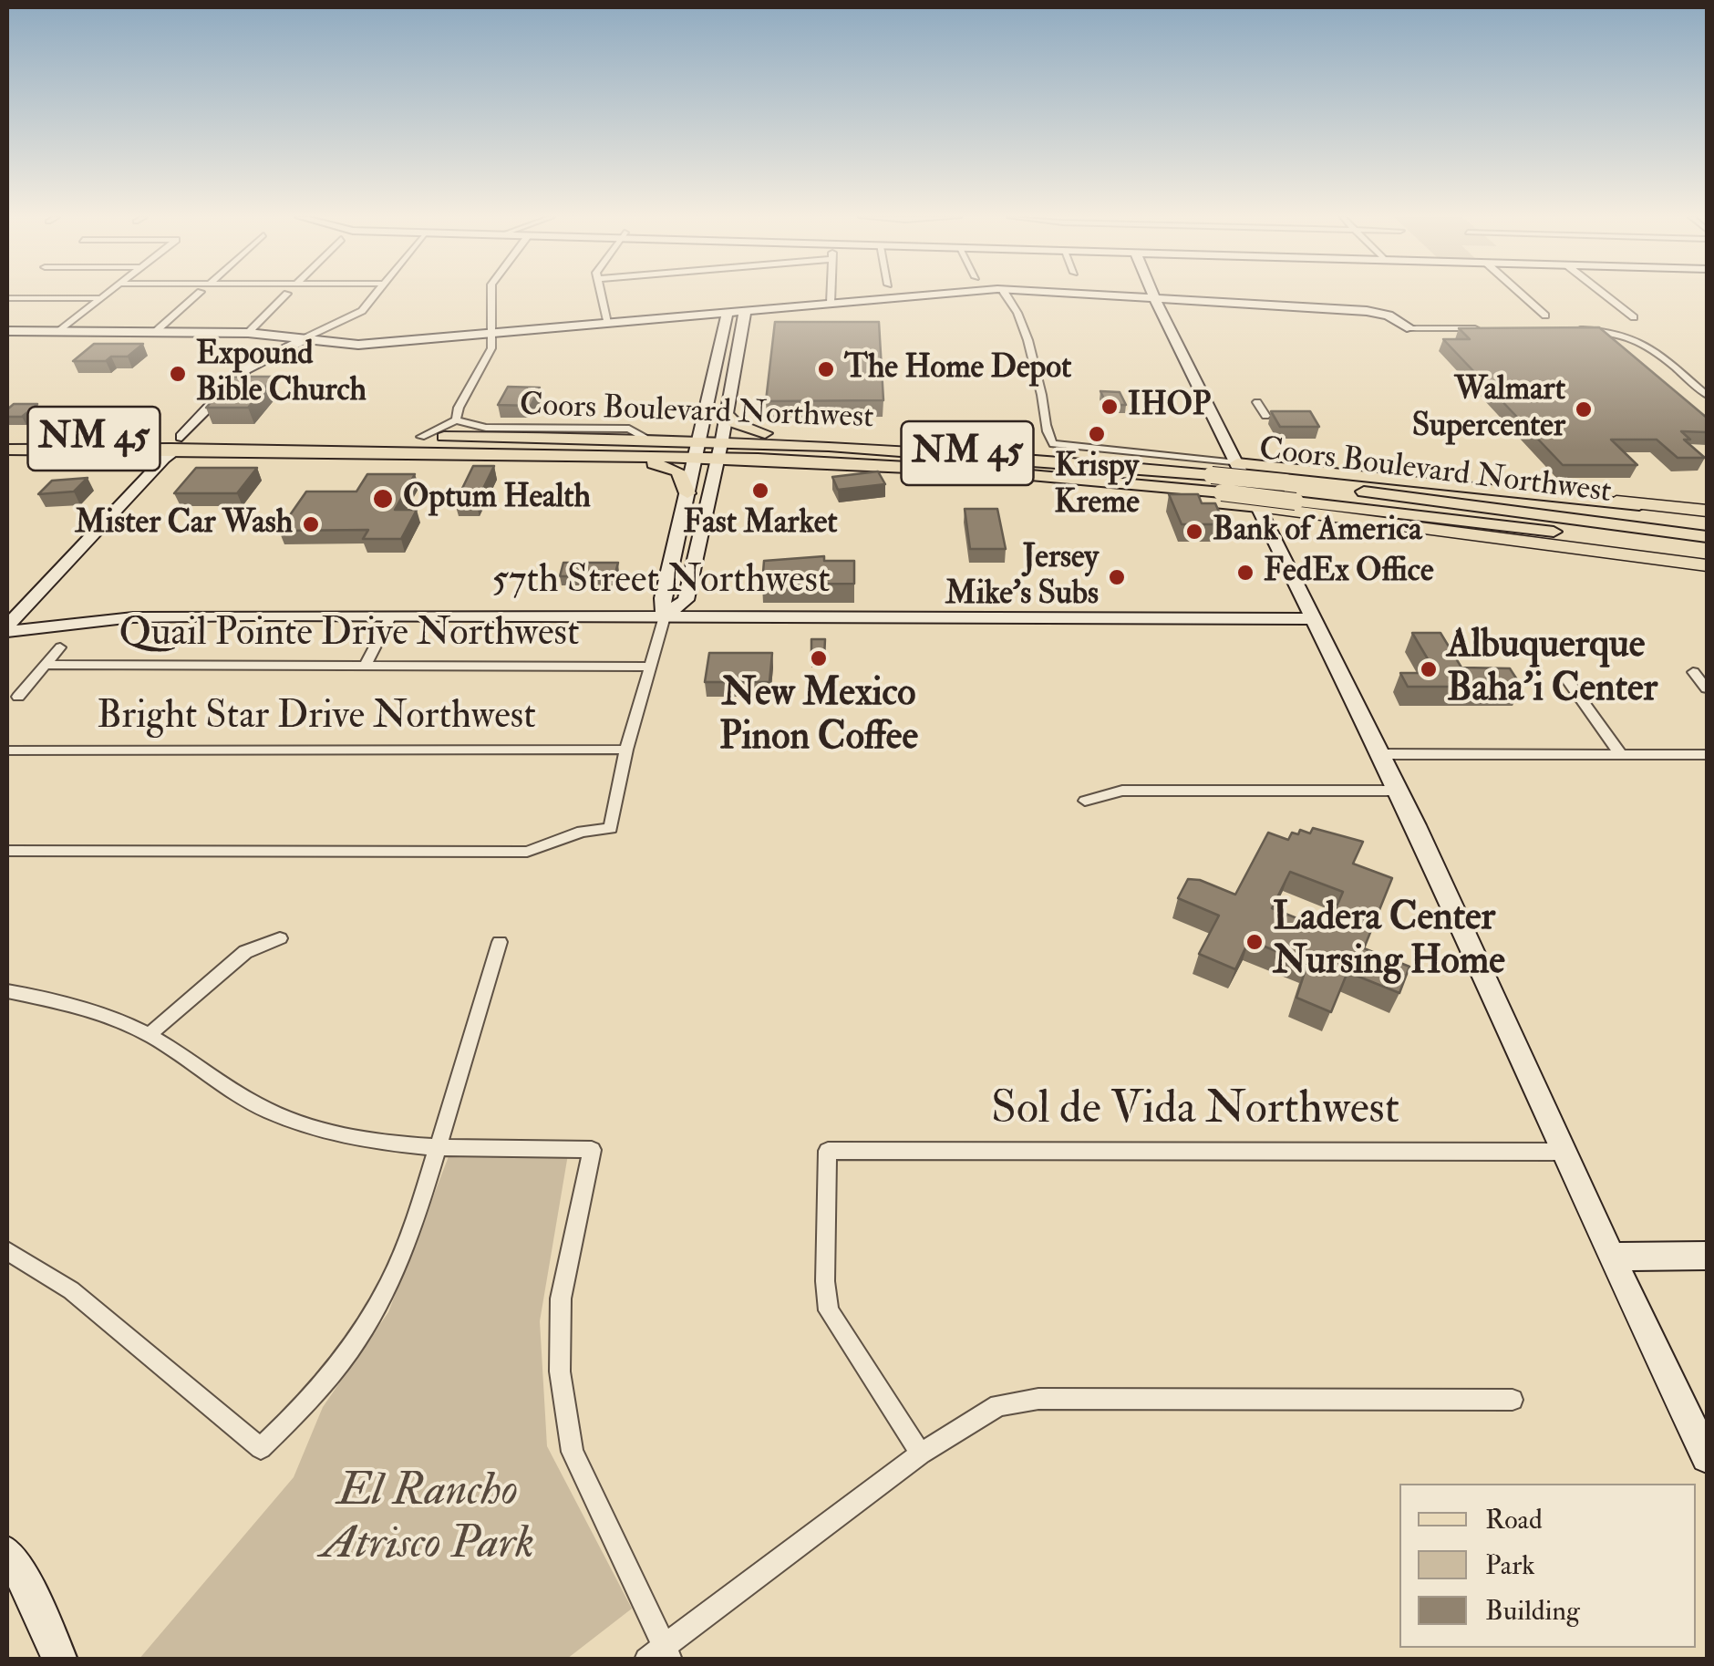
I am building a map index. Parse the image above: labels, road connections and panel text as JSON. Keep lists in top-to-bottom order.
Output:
{
  "streets": {
    "main road": ["Coors Boulevard Northwest", "NM 45"],
    "street": [
      "57th Street Northwest",
      "Quail Pointe Drive Northwest",
      "Bright Star Drive Northwest",
      "Sol de Vida Northwest"
    ]
  },
  "parks": ["El Rancho Atrisco Park"],
  "places": [
    "The Home Depot",
    "Expound Bible Church",
    "IHOP",
    "Walmart Supercenter",
    "Krispy Kreme",
    "Fast Market",
    "Optum Health",
    "Mister Car Wash",
    "Bank of America",
    "FedEx Office",
    "Jersey Mike's Subs",
    "New Mexico Pinon Coffee",
    "Albuquerque Baha'i Center",
    "Ladera Center Nursing Home"
  ],
  "legend": ["Road", "Park", "Building"]
}
